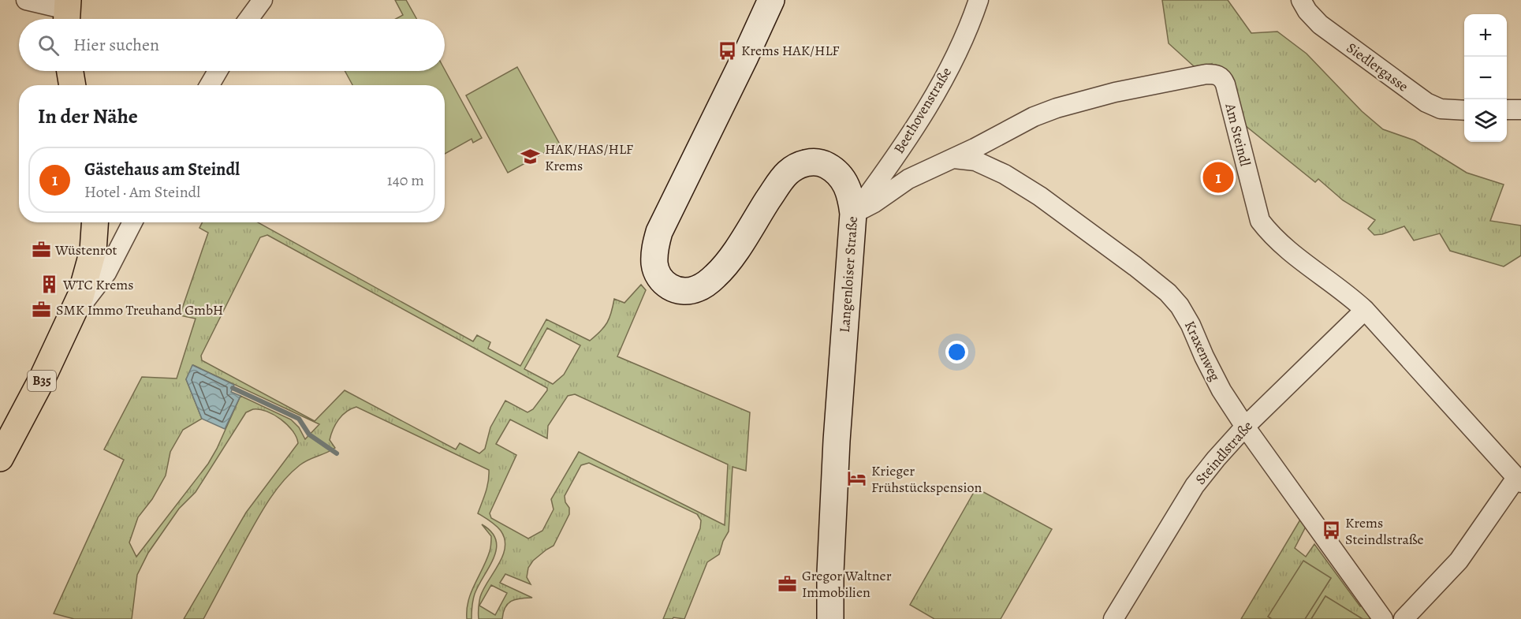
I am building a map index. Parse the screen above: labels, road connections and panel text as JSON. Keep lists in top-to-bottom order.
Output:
{
  "streets": {
    "main road": ["B35"],
    "street": [
      "Siedlergasse",
      "Beethovenstraße",
      "Am Steindl",
      "Langenloiser Straße",
      "Kraxenweg",
      "Steindlstraße"
    ]
  },
  "crossings": [
    ["Beethovenstraße", "Am Steindl"],
    ["Beethovenstraße", "Langenloiser Straße"],
    ["Am Steindl", "Langenloiser Straße"],
    ["Am Steindl", "Kraxenweg"],
    ["Am Steindl", "Steindlstraße"],
    ["Kraxenweg", "Steindlstraße"]
  ],
  "places": {
    "bus stop": ["Krems HAK/HLF", "Krems Steindlstraße"],
    "school or university": ["HAK/HAS/HLF Krems"],
    "office": ["Wüstenrot", "SMK Immo Treuhand GmbH", "Gregor Waltner Immobilien"],
    "building": ["WTC Krems"],
    "hotel": ["Krieger Frühstückspension"]
  },
  "page": {
    "map_buttons": ["+", "−"],
    "search": "Hier suchen",
    "heading": "In der Nähe",
    "list": [
      {
        "mark": "1",
        "name": "Gästehaus am Steindl",
        "note": "Hotel · Am Steindl",
        "value": "140 m"
      }
    ],
    "pins": "1"
  }
}
